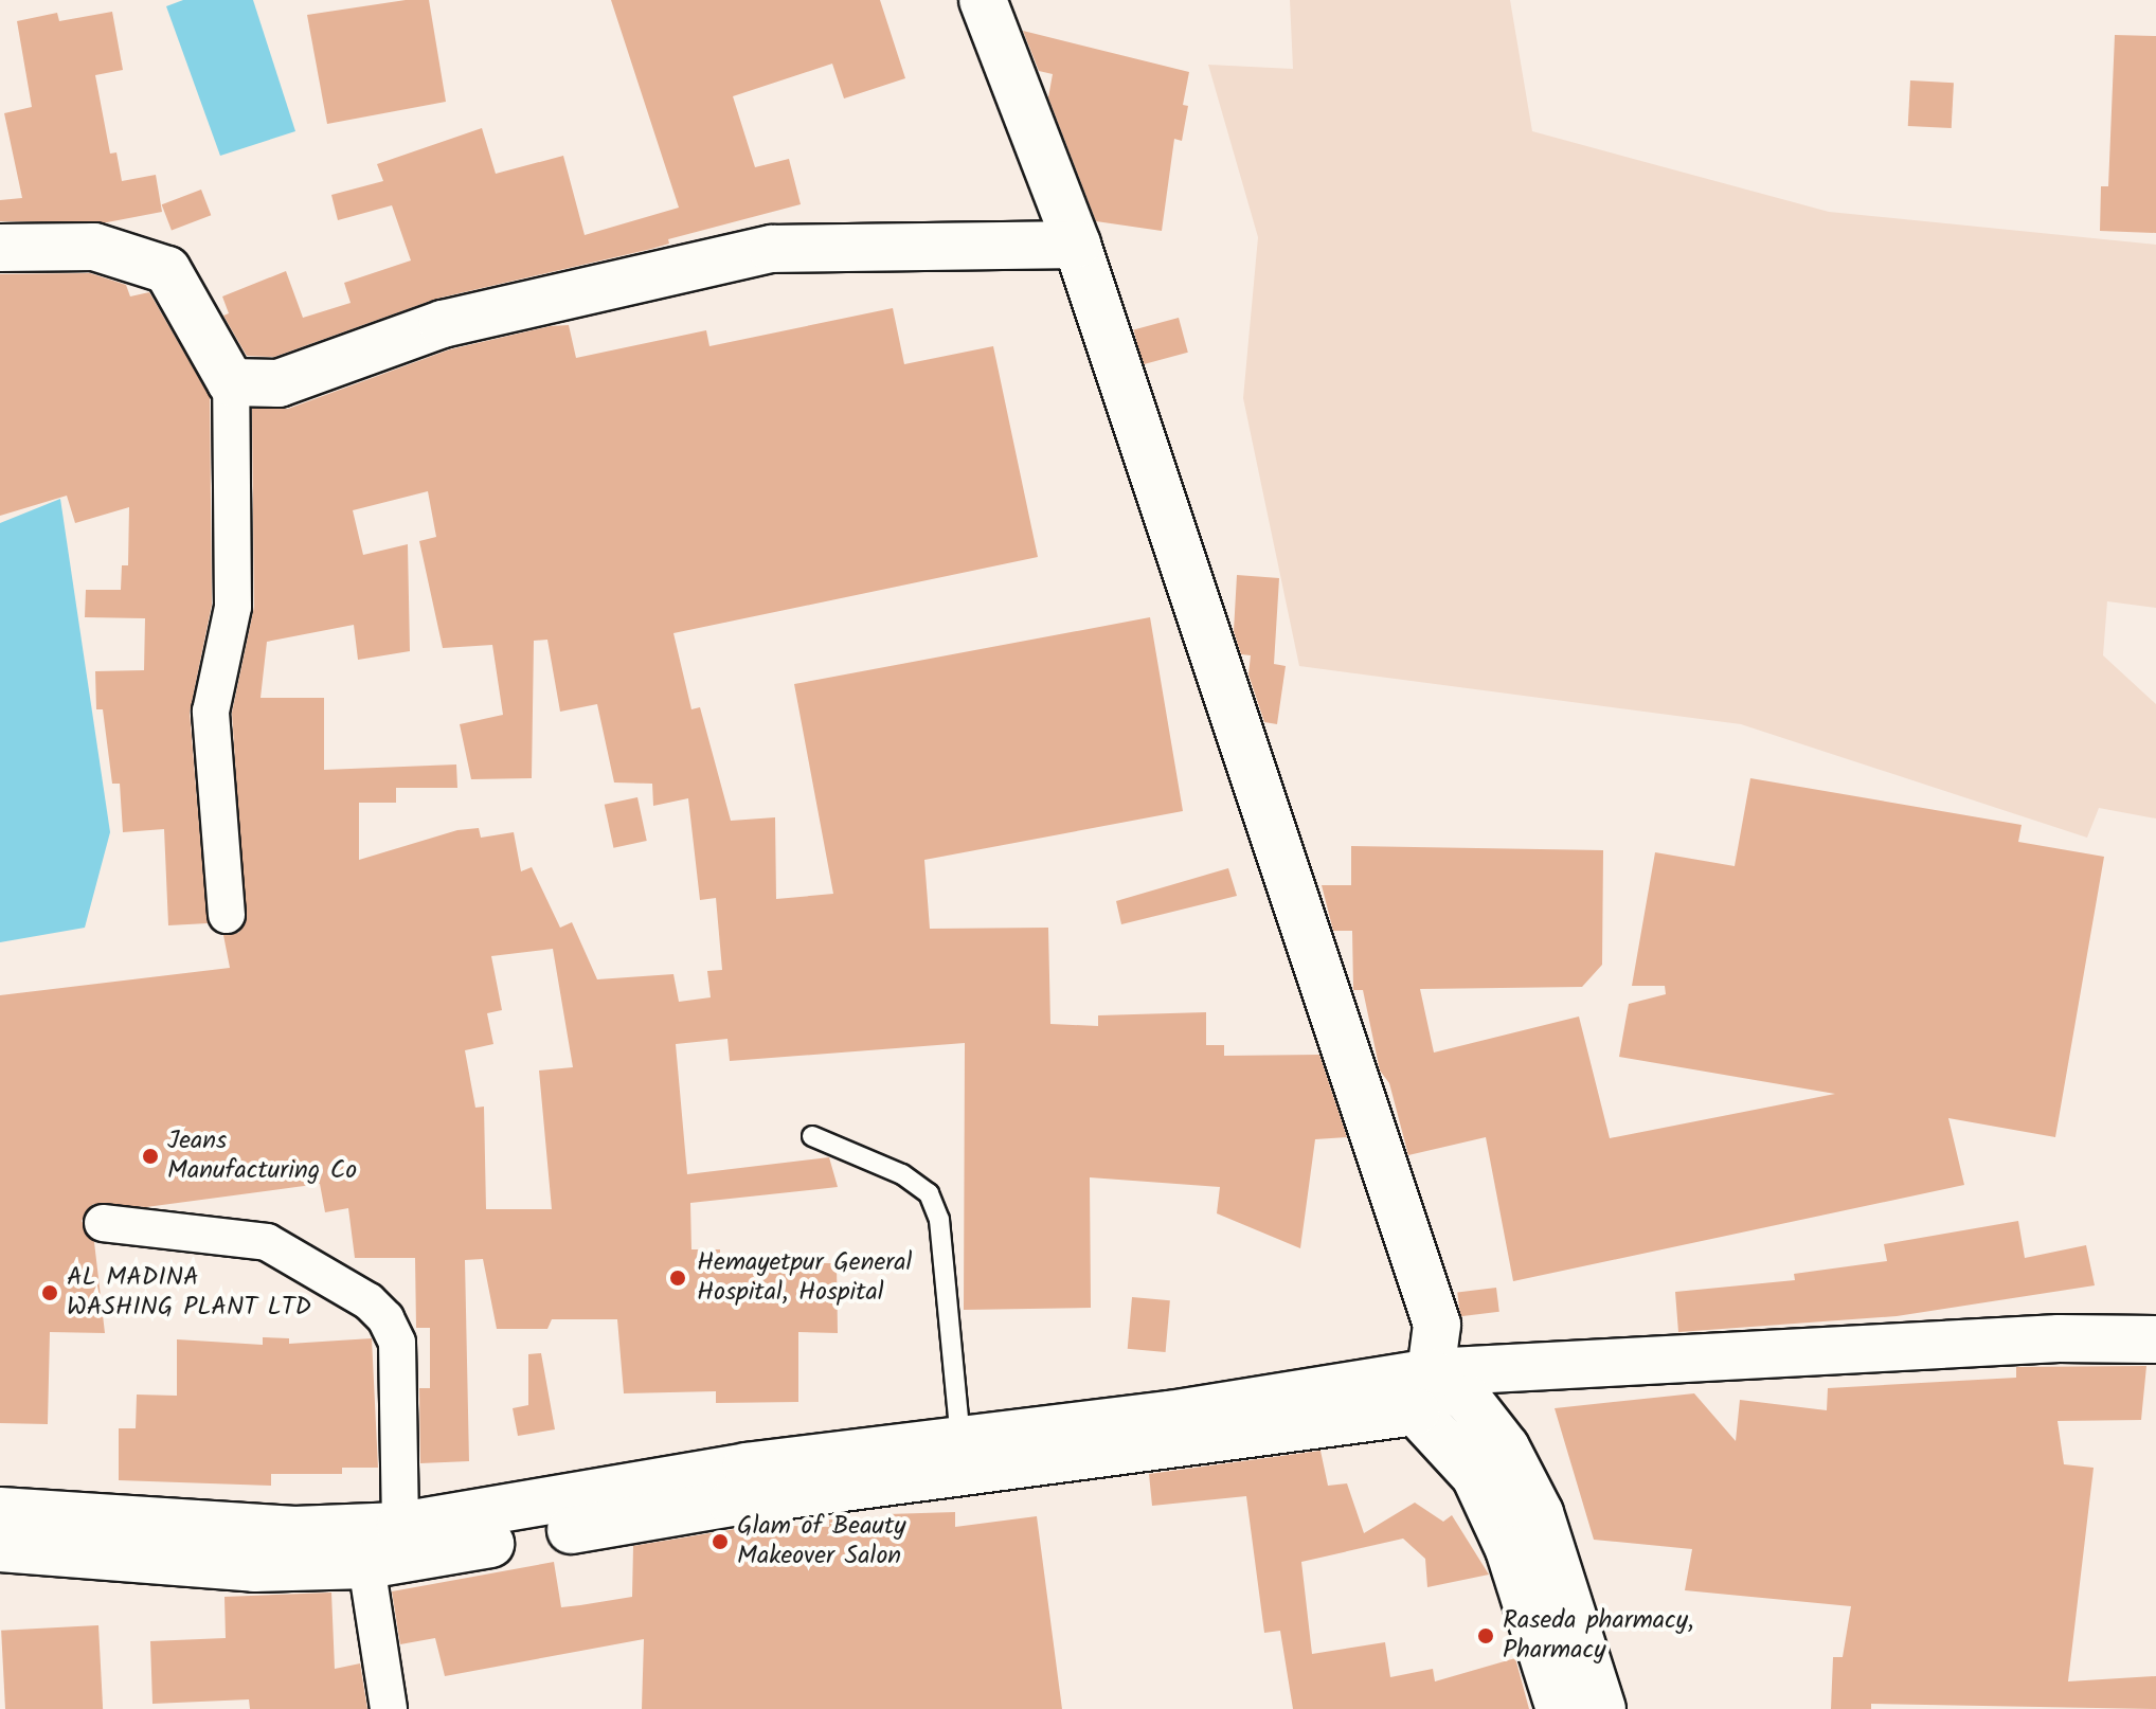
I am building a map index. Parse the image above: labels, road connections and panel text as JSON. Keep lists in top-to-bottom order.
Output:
{
  "places": [
    "Jeans Manufacturing Co",
    "Hemayetpur General Hospital, Hospital",
    "AL MADINA WASHING PLANT LTD",
    "Glam of Beauty Makeover Salon",
    "Raseda pharmacy, Pharmacy"
  ]
}
